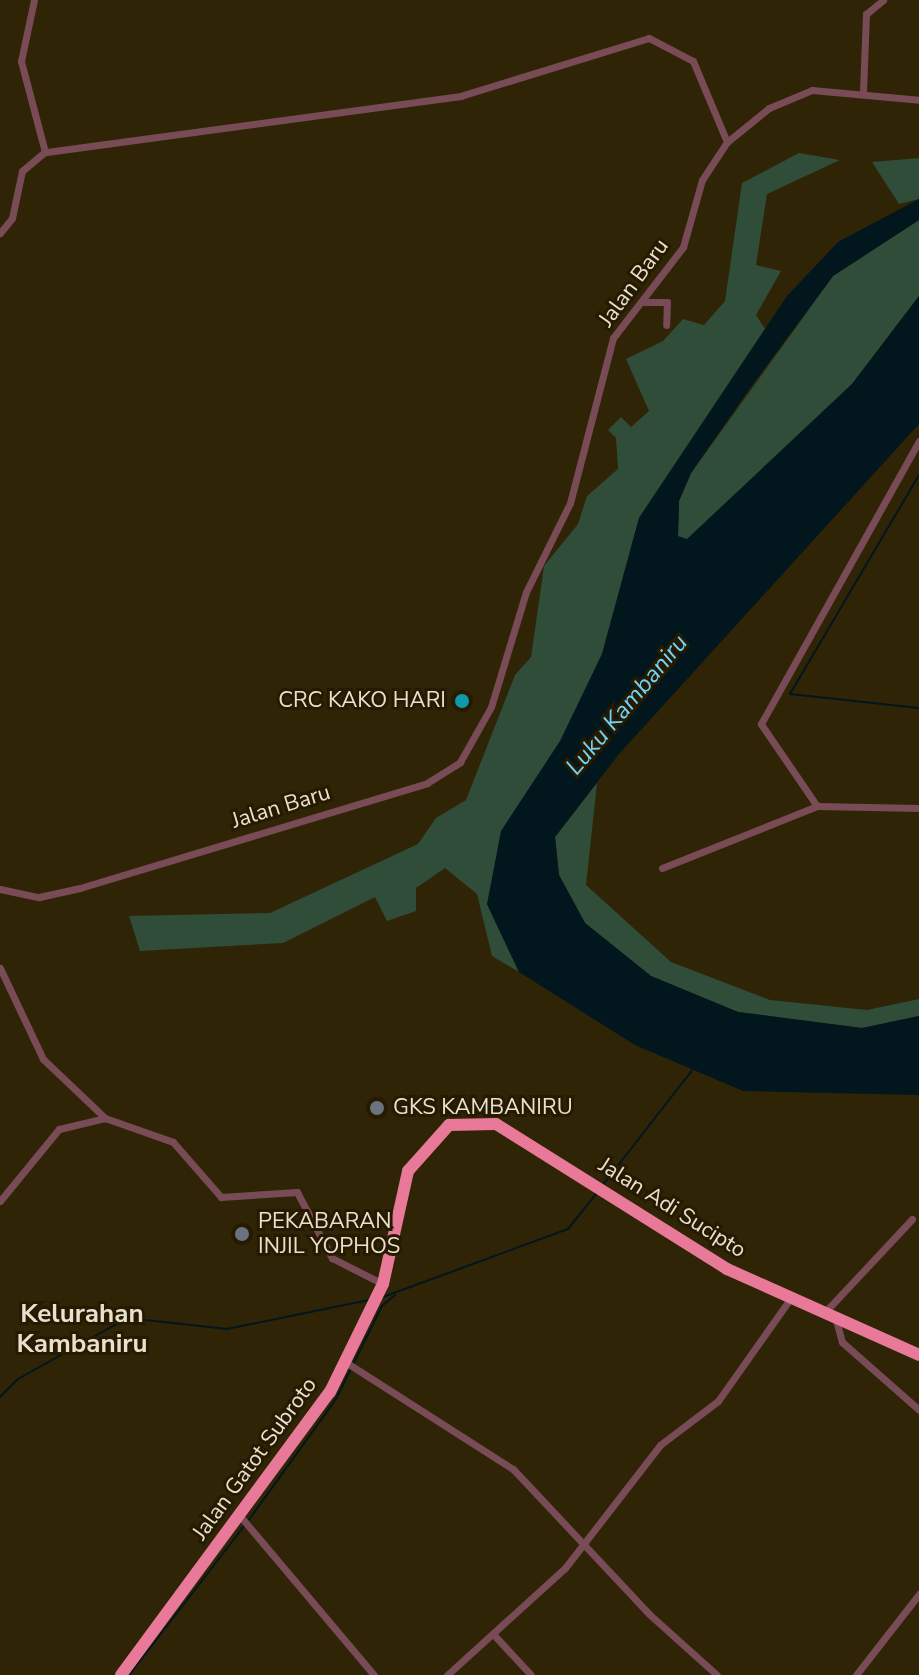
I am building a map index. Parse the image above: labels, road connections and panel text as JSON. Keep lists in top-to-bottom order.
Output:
{
  "streets": {
    "highway": ["Jalan Adi Sucipto", "Jalan Gatot Subroto"],
    "street": ["Jalan Baru"]
  },
  "crossings": [
    ["Jalan Adi Sucipto", "Jalan Gatot Subroto"]
  ],
  "districts": ["Kelurahan Kambaniru"],
  "water": ["Luku Kambaniru"],
  "places": ["CRC KAKO HARI", "GKS KAMBANIRU", "PEKABARAN INJIL YOPHOS"]
}
